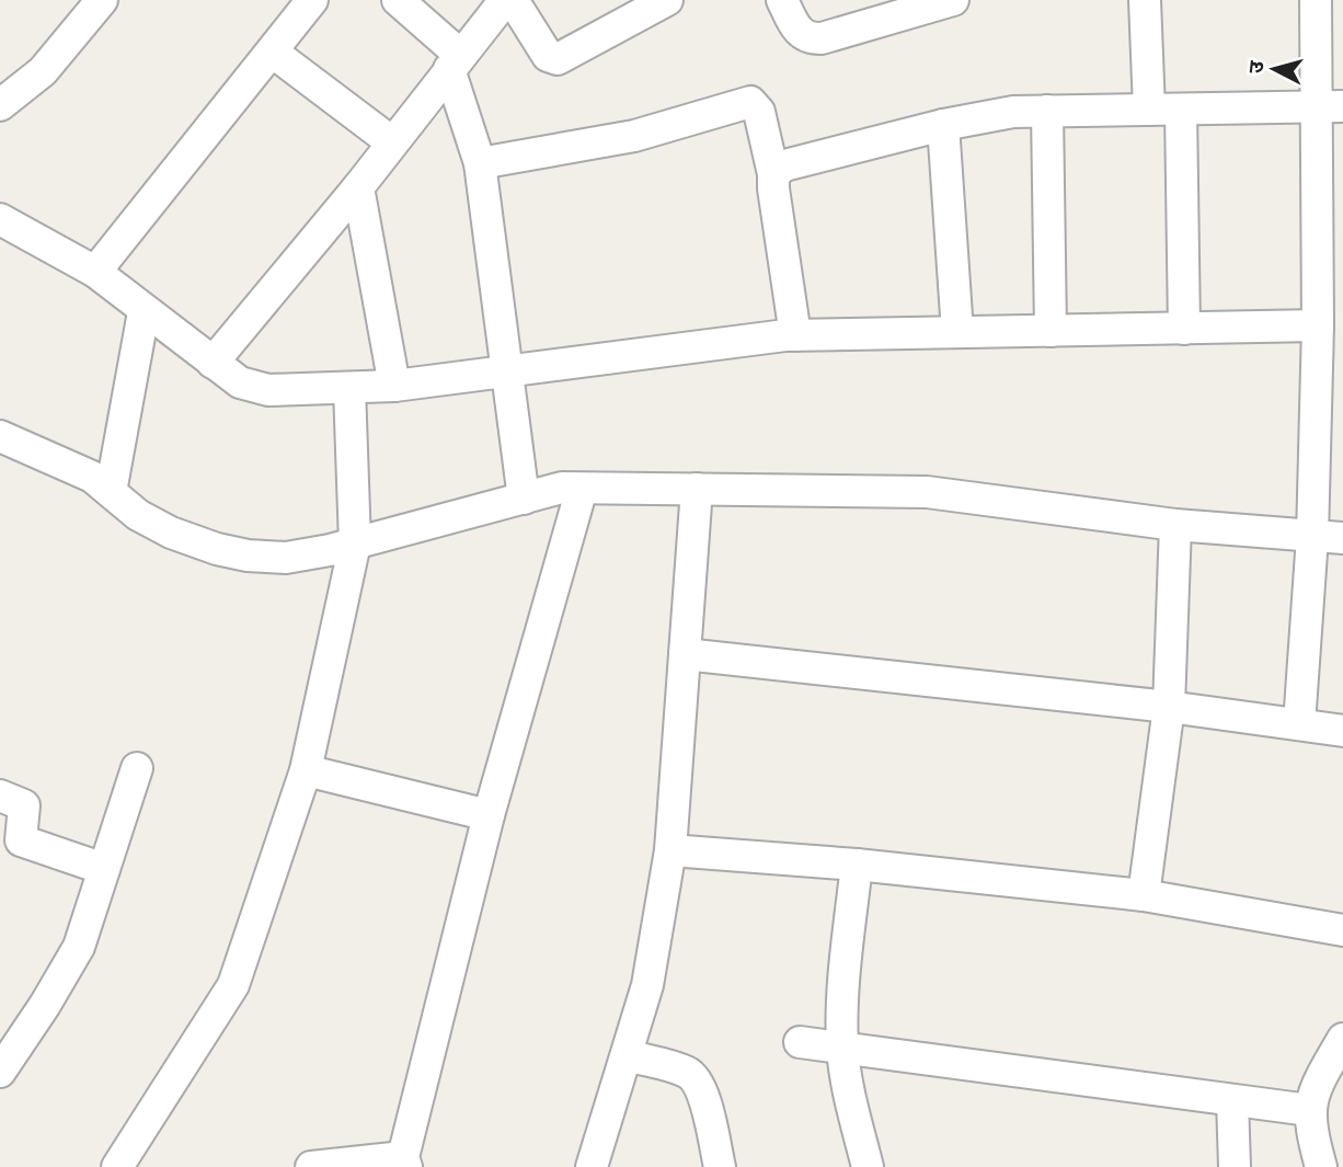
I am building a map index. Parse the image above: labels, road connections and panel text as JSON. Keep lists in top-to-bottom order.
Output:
{
  "north": "left"
}
